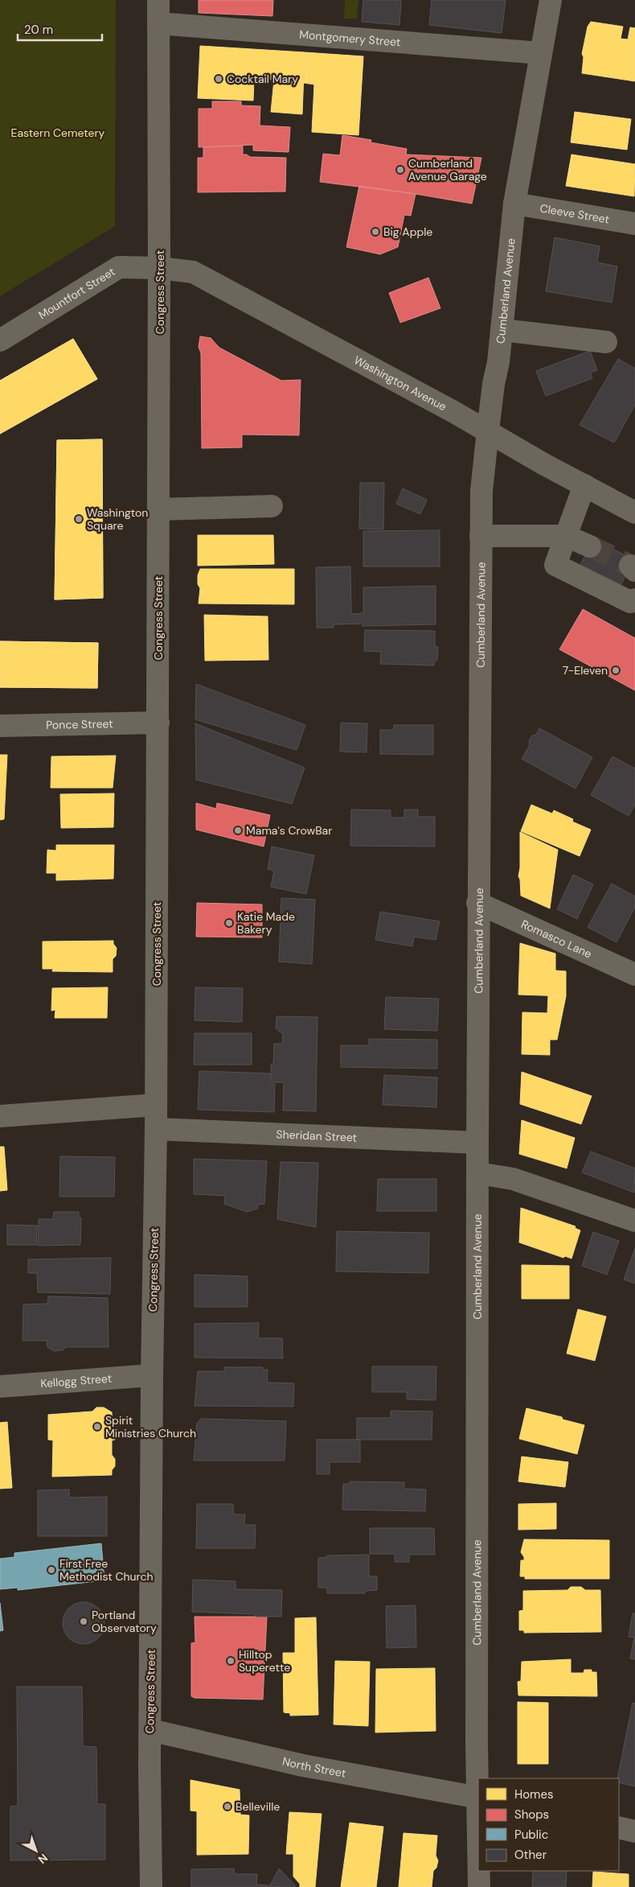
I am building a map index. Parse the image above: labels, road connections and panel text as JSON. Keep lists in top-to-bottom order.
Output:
{
  "streets": {
    "main road": ["Cumberland Avenue", "Congress Street", "Washington Avenue"],
    "street": [
      "Montgomery Street",
      "Cleeve Street",
      "Mountfort Street",
      "Ponce Street",
      "Romasco Lane",
      "Sheridan Street",
      "Kellogg Street",
      "North Street"
    ]
  },
  "crossings": [
    ["Montgomery Street", "Cumberland Avenue"],
    ["Montgomery Street", "Congress Street"],
    ["Cleeve Street", "Cumberland Avenue"],
    ["Cumberland Avenue", "Washington Avenue"],
    ["Cumberland Avenue", "Romasco Lane"],
    ["Cumberland Avenue", "Sheridan Street"],
    ["Congress Street", "Mountfort Street"],
    ["Congress Street", "Washington Avenue"],
    ["Congress Street", "Ponce Street"],
    ["Congress Street", "Sheridan Street"],
    ["Congress Street", "Kellogg Street"],
    ["Congress Street", "North Street"],
    ["Mountfort Street", "Washington Avenue"]
  ],
  "parks": ["Eastern Cemetery"],
  "places": [
    "Cocktail Mary",
    "Cumberland Avenue Garage",
    "Big Apple",
    "Washington Square",
    "7-Eleven",
    "Mama's CrowBar",
    "Katie Made Bakery",
    "Spirit Ministries Church",
    "First Free Methodist Church",
    "Portland Observatory",
    "Hilltop Superette",
    "Belleville"
  ],
  "legend": [
    "Homes",
    "Shops",
    "Public",
    "Other"
  ],
  "scale_bar": "20 m",
  "north": "bottom right"
}
